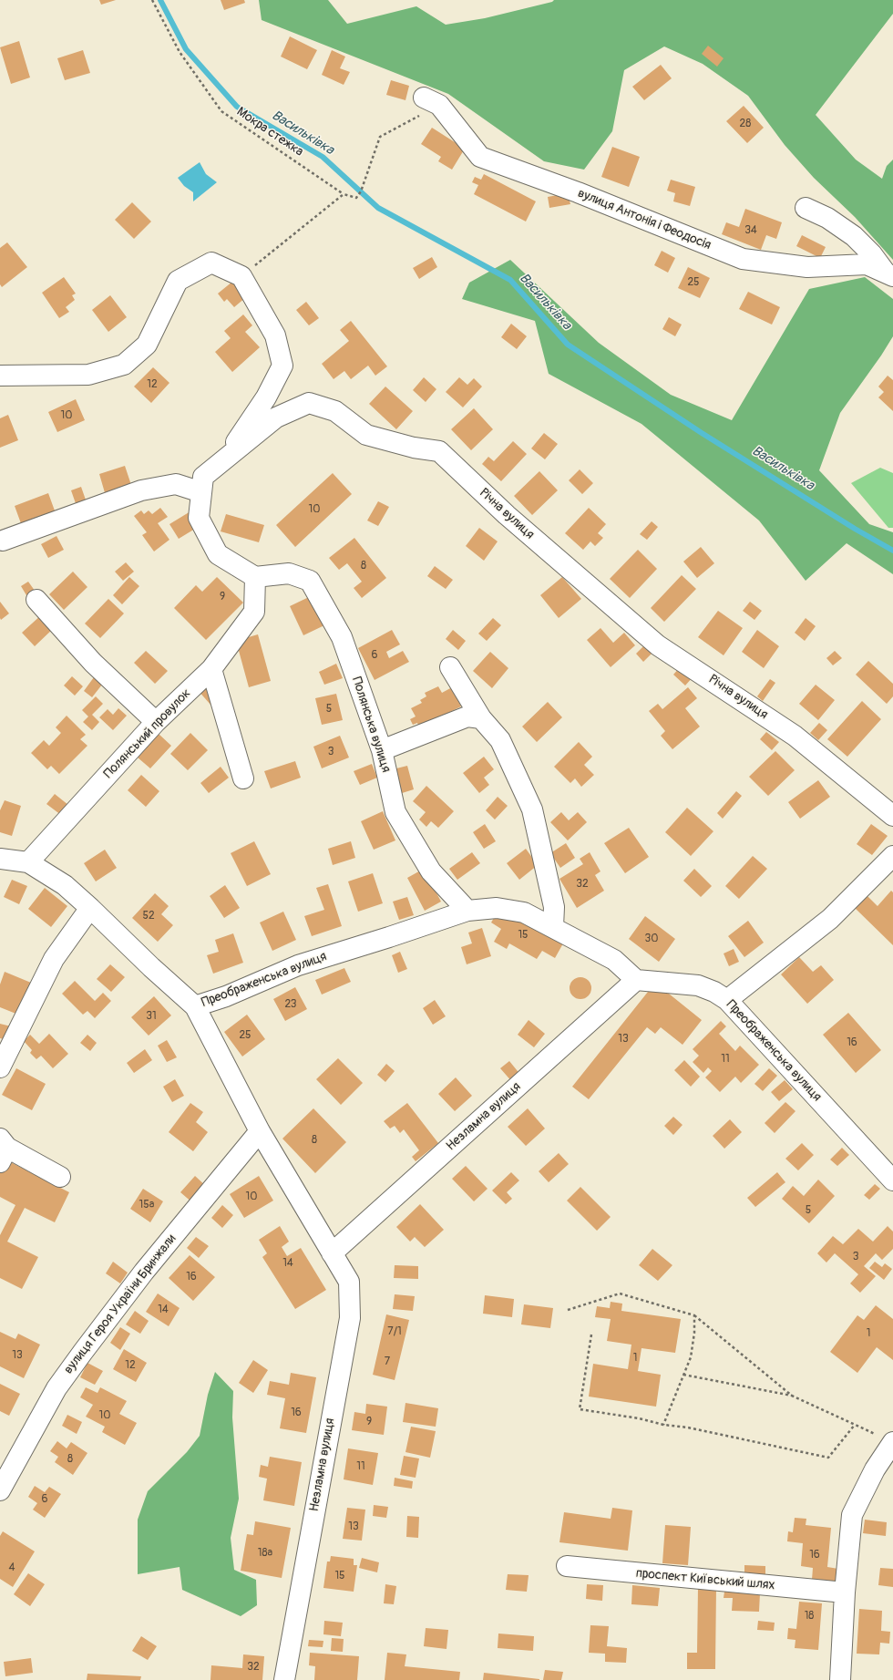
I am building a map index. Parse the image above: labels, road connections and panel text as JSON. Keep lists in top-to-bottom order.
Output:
{
  "streets": {
    "street": [
      "вулиця Антонія і Феодосія",
      "Річна вулиця",
      "Полянська вулиця",
      "Полянський провулок",
      "Преображенська вулиця",
      "Незламна вулиця",
      "вулиця Героя України Бринжали",
      "проспект Київський шлях"
    ],
    "path": ["Мокра стежка"]
  },
  "crossings": [
    ["Річна вулиця", "Полянська вулиця"],
    ["Річна вулиця", "Полянський провулок"],
    ["Полянська вулиця", "Полянський провулок"],
    ["Полянська вулиця", "Преображенська вулиця"],
    ["Полянський провулок", "Преображенська вулиця"],
    ["Преображенська вулиця", "Незламна вулиця"],
    ["Незламна вулиця", "вулиця Героя України Бринжали"]
  ],
  "water": ["Васильківка"],
  "house_numbers": [
    "28",
    "34",
    "25",
    "12",
    "10",
    "10",
    "8",
    "9",
    "6",
    "5",
    "3",
    "32",
    "52",
    "15",
    "30",
    "23",
    "31",
    "25",
    "13",
    "16",
    "11",
    "8",
    "10",
    "15а",
    "5",
    "3",
    "14",
    "16",
    "14",
    "7/1",
    "1",
    "13",
    "1",
    "7",
    "12",
    "16",
    "10",
    "9",
    "8",
    "11",
    "6",
    "13",
    "18а",
    "16",
    "4",
    "15",
    "18",
    "32"
  ]
}
